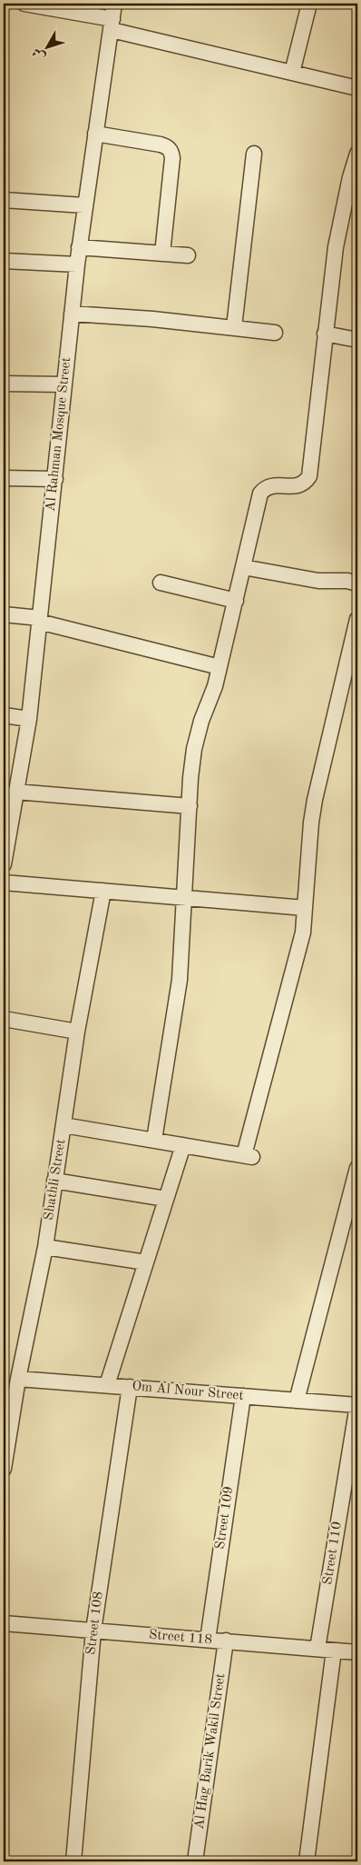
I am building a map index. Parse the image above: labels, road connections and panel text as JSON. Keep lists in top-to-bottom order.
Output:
{
  "streets": {
    "street": [
      "Al Rahman Mosque Street",
      "Shathli Street",
      "Om Al Nour Street",
      "Street 109",
      "Street 110",
      "Street 108",
      "Street 118",
      "Al Hag Barik Wakil Street"
    ]
  },
  "crossings": [
    ["Shathli Street", "Om Al Nour Street"],
    ["Om Al Nour Street", "Street 109"],
    ["Om Al Nour Street", "Street 110"],
    ["Om Al Nour Street", "Street 108"],
    ["Street 109", "Street 118"],
    ["Street 110", "Street 118"],
    ["Street 108", "Street 118"],
    ["Street 118", "Al Hag Barik Wakil Street"]
  ],
  "north": "bottom left"
}
